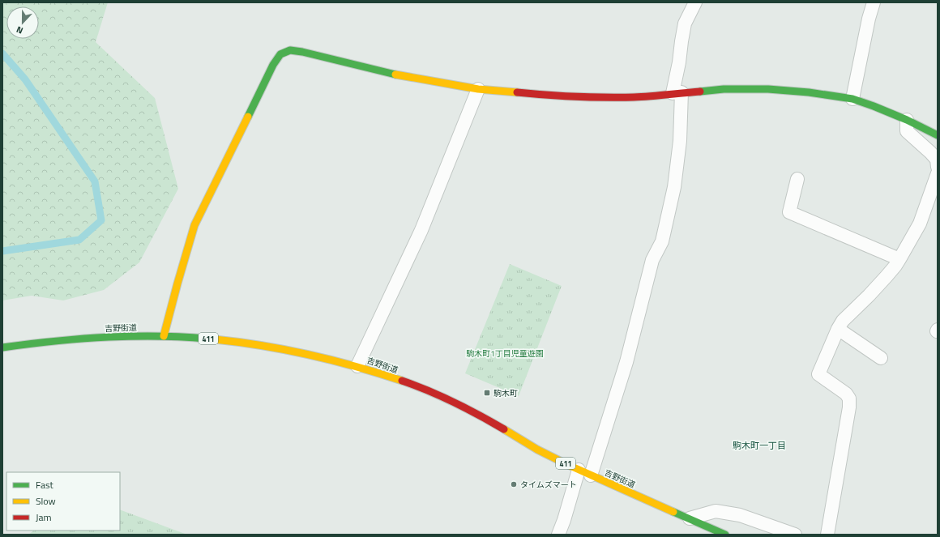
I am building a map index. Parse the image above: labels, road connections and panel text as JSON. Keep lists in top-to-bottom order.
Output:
{
  "streets": {
    "main road": ["吉野街道", "411"]
  },
  "districts": ["駒木町一丁目"],
  "parks": ["駒木町1丁目児童遊園"],
  "places": {
    "transit": ["駒木町"],
    "other": ["タイムズマート"]
  },
  "legend": ["Fast", "Slow", "Jam"],
  "north": "bottom"
}
